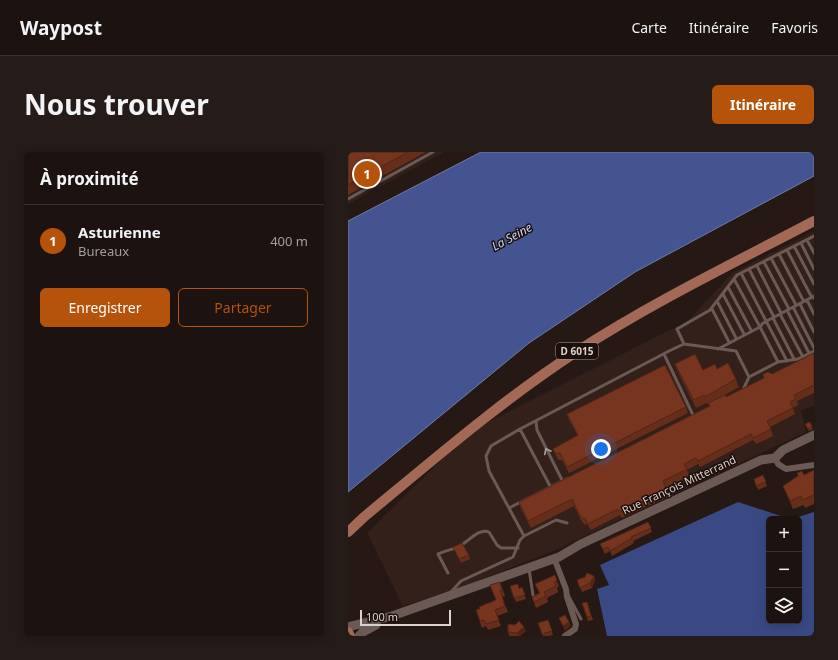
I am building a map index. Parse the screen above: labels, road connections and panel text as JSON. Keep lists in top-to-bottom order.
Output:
{
  "streets": {
    "main road": ["D 6015"],
    "street": ["Rue François Mitterrand"]
  },
  "water": ["La Seine"],
  "scale_bar": "100 m",
  "page": {
    "header": "Waypost",
    "nav": ["Carte", "Itinéraire", "Favoris"],
    "title": "Nous trouver",
    "buttons": [
      "Itinéraire",
      ["Enregistrer", "Partager"]
    ],
    "heading": "À proximité",
    "pins": "1",
    "list": [
      {
        "mark": "1",
        "name": "Asturienne",
        "note": "Bureaux",
        "value": "400 m"
      }
    ],
    "map_buttons": ["+", "−"],
    "scale": "100 m"
  }
}
